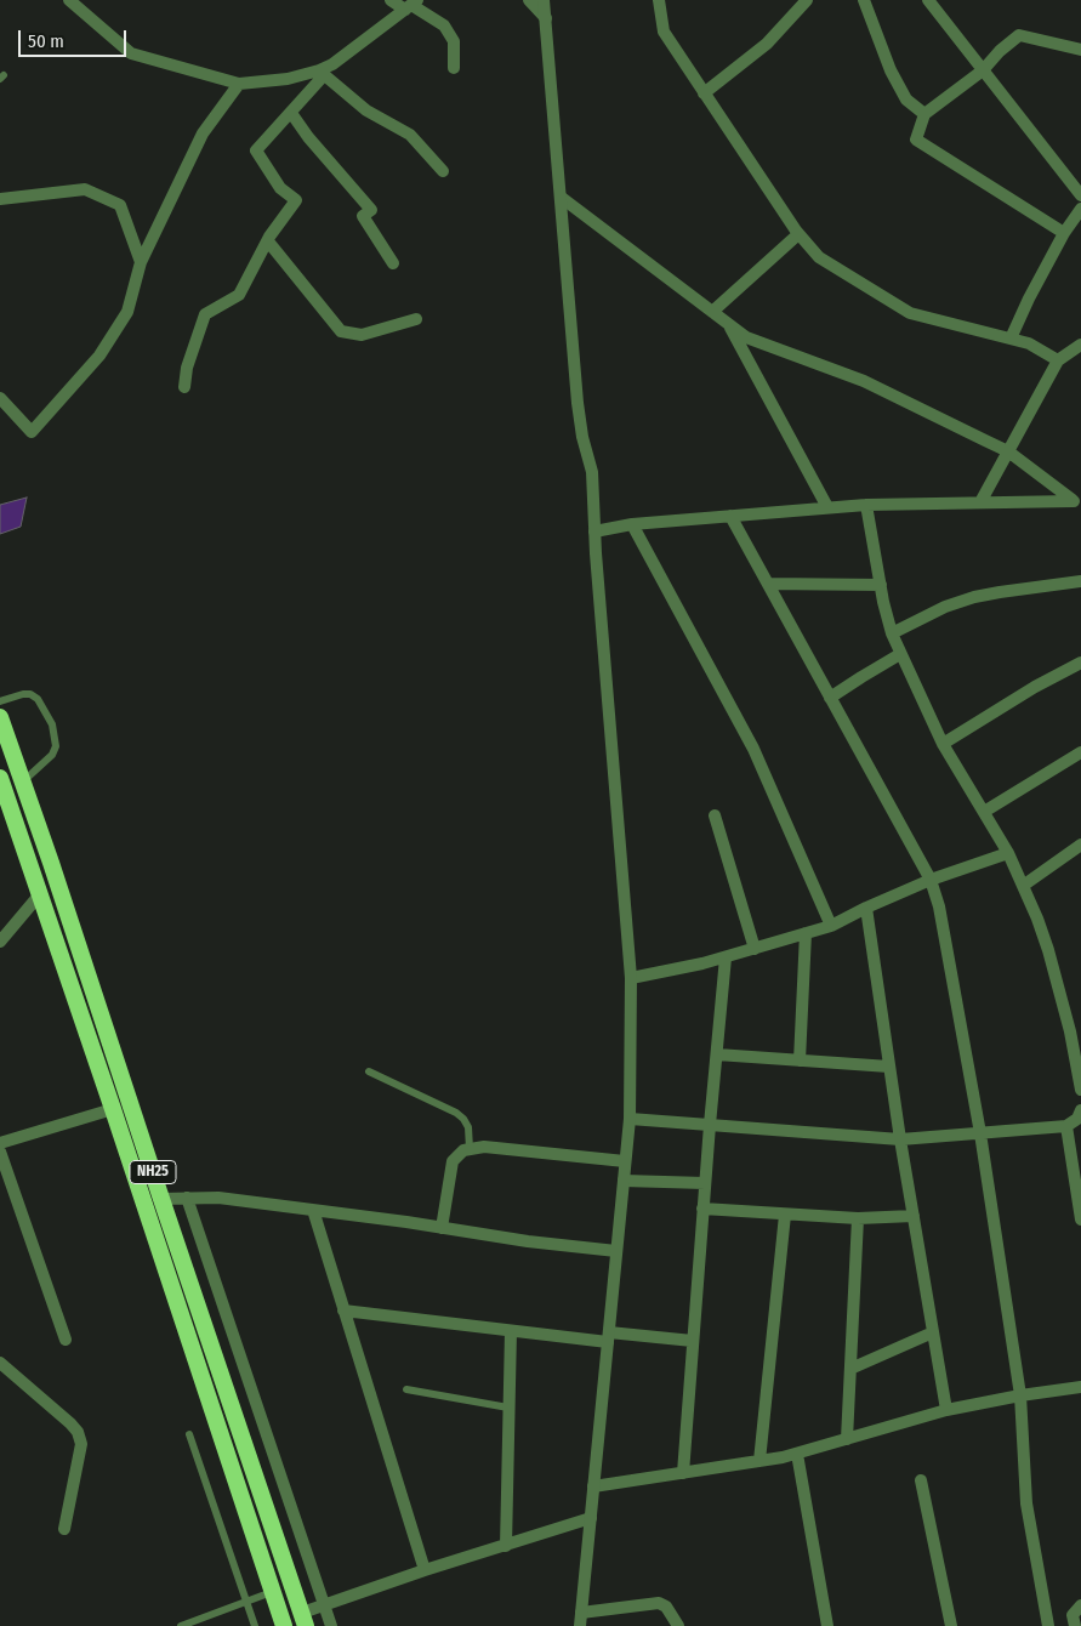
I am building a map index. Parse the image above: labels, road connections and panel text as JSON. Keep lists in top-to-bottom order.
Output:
{
  "streets": {
    "highway": ["NH25"]
  },
  "scale_bar": "50 m"
}
